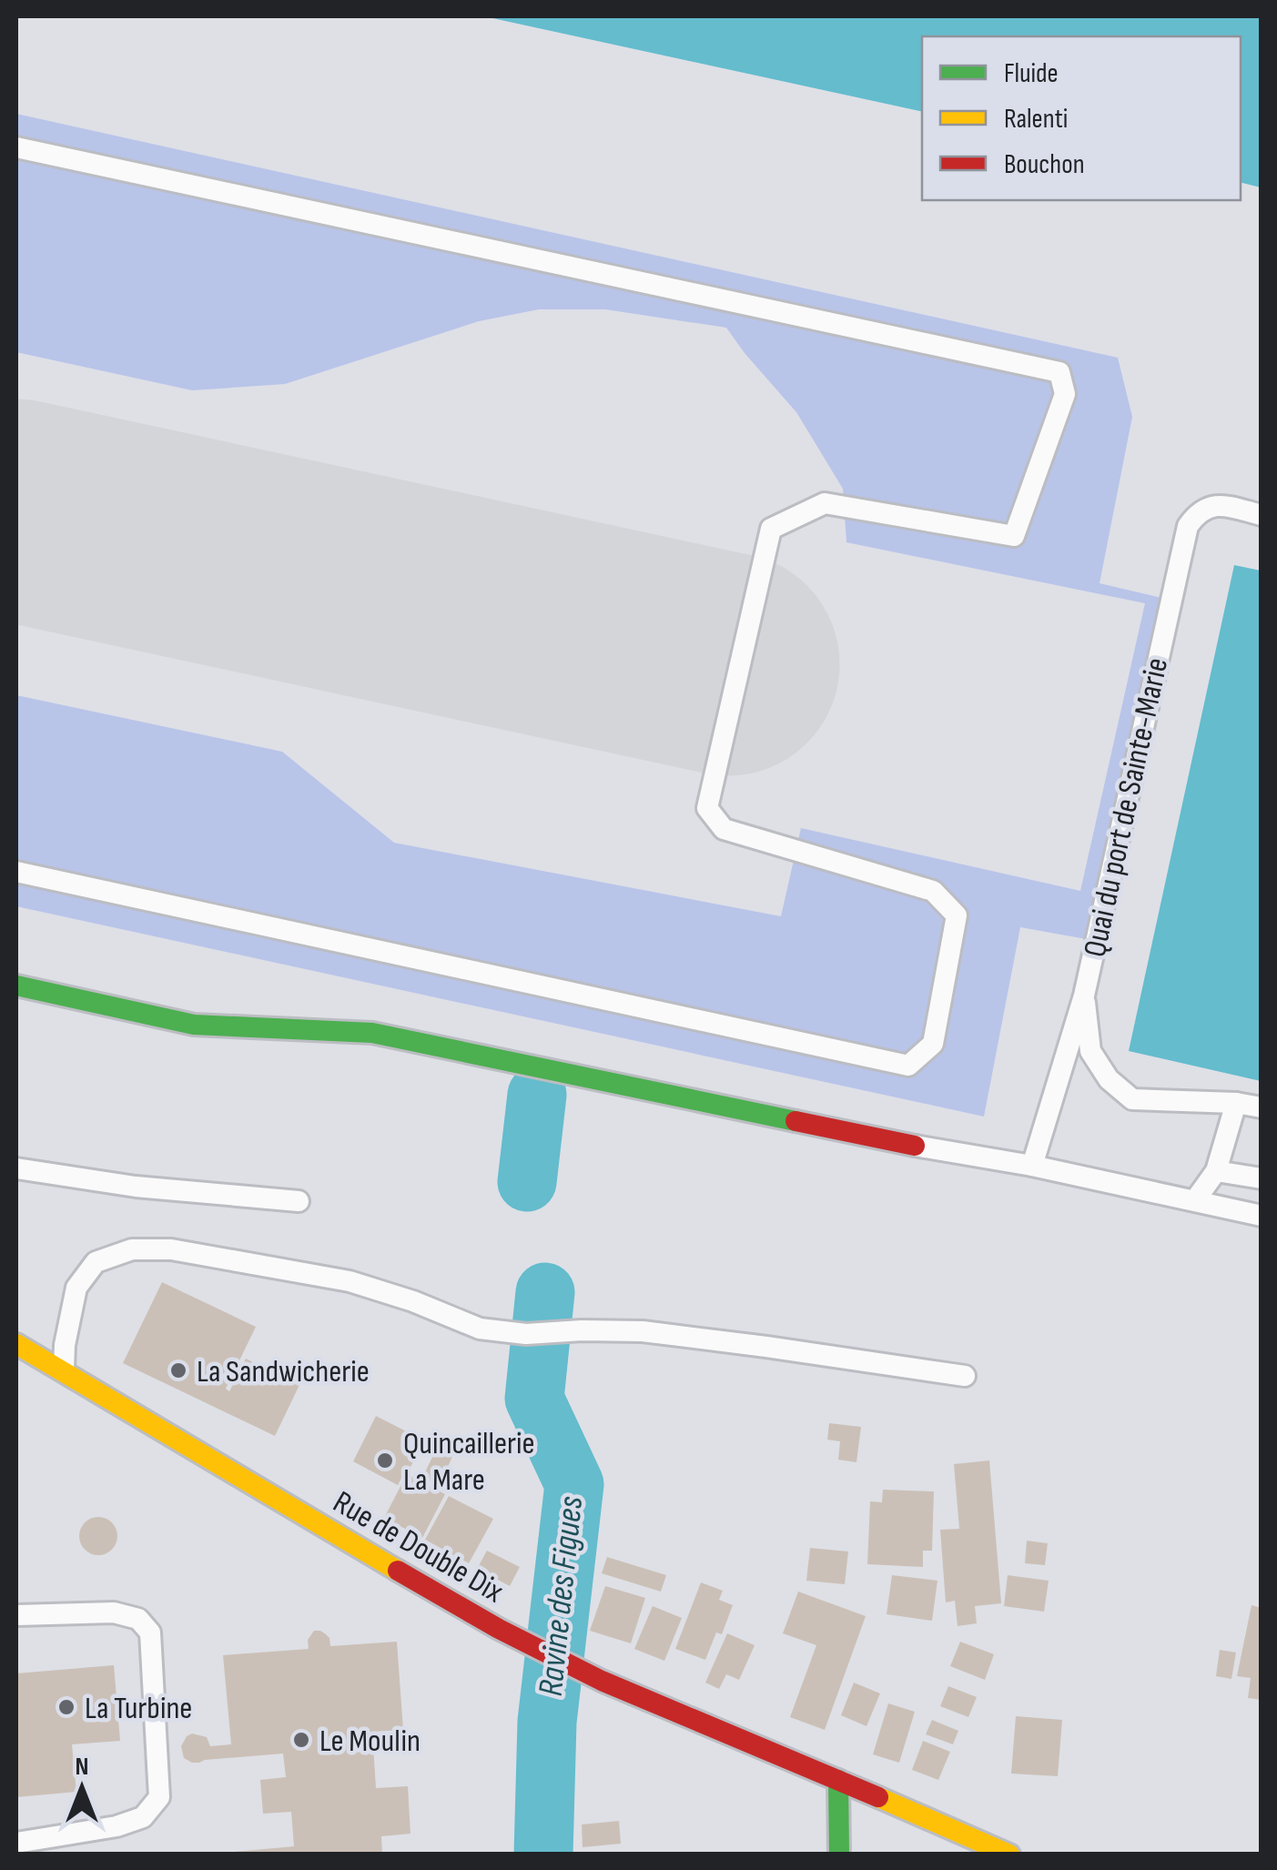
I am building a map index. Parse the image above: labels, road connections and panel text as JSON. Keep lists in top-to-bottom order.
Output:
{
  "streets": {
    "street": ["Rue de Double Dix"],
    "lane": ["Quai du port de Sainte-Marie"]
  },
  "water": ["Ravine des Figues"],
  "places": [
    "La Sandwicherie",
    "Quincaillerie La Mare",
    "La Turbine",
    "Le Moulin"
  ],
  "legend": ["Fluide", "Ralenti", "Bouchon"],
  "north": "top"
}
